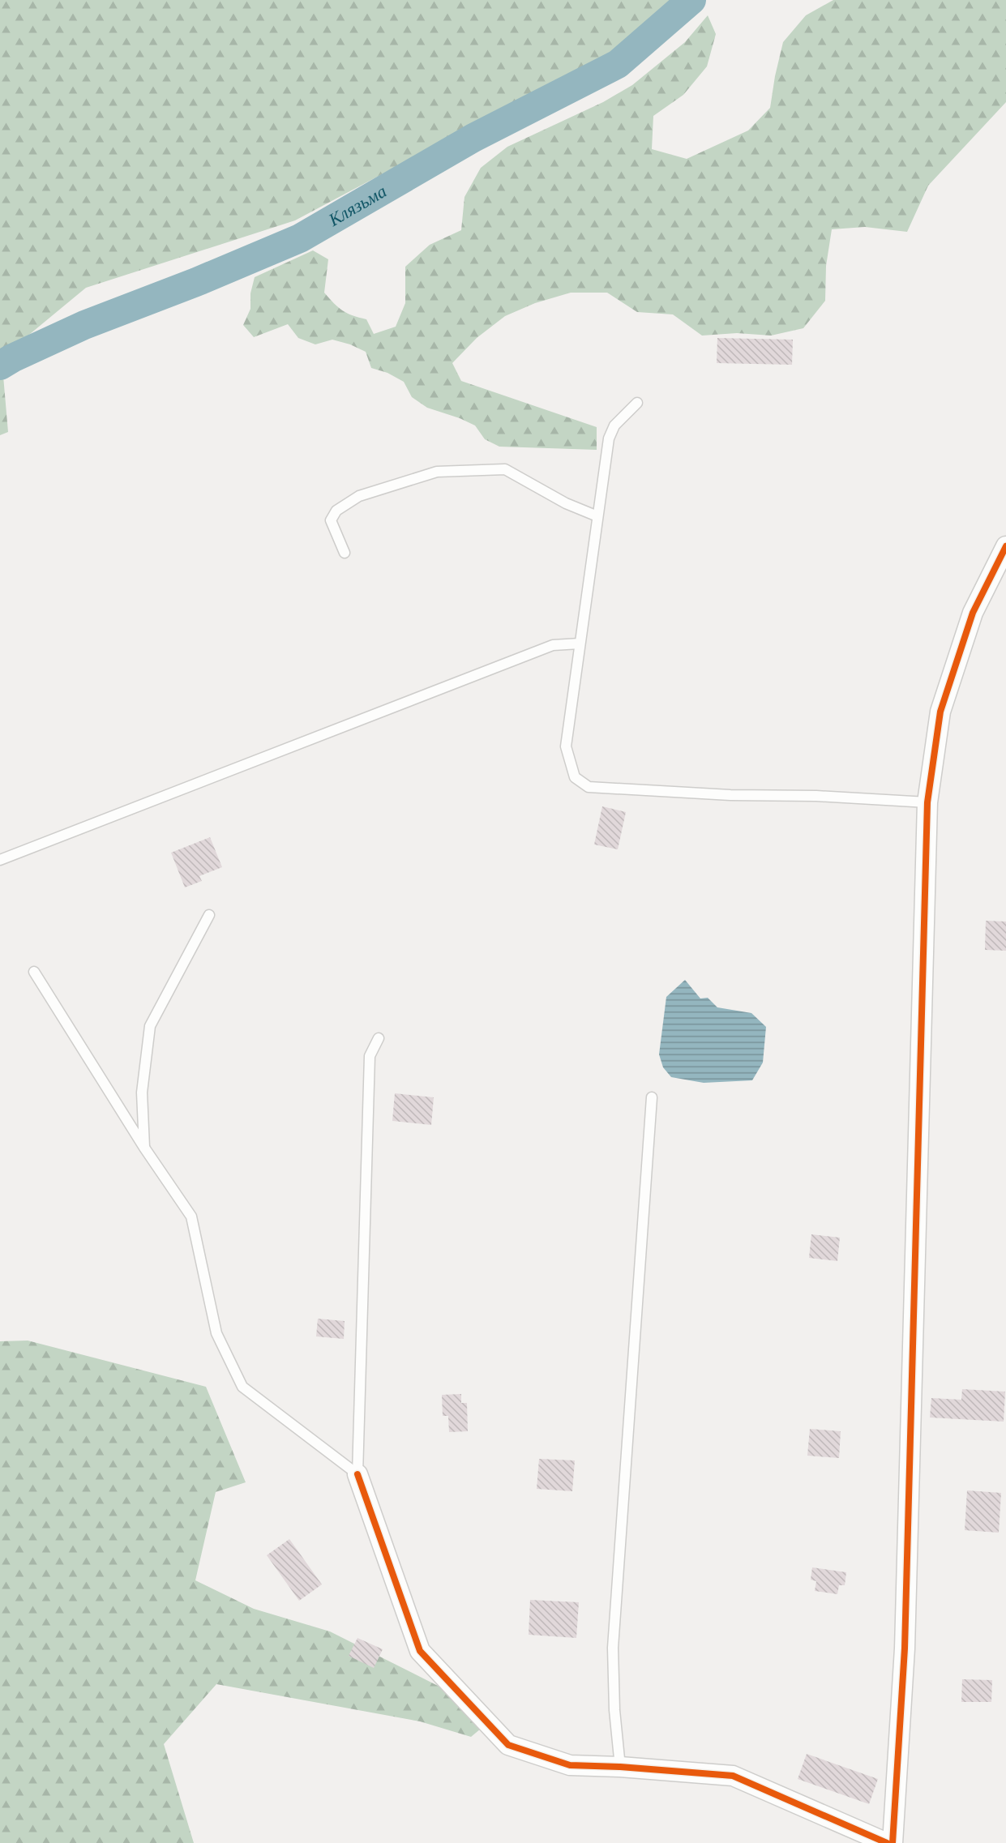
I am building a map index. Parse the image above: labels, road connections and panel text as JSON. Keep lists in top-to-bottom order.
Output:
{
  "water": ["Клязьма"]
}
